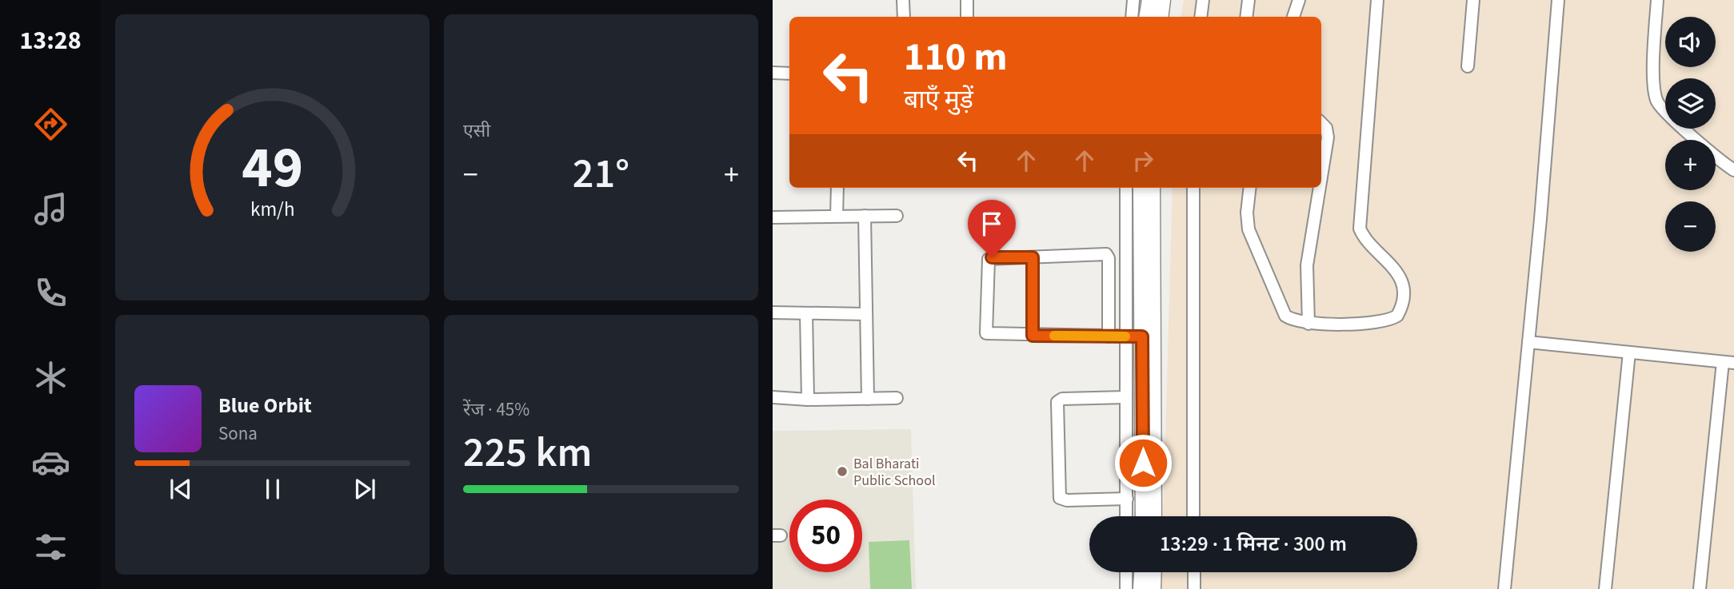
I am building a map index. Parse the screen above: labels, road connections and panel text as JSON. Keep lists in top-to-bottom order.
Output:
{
  "places": ["Bal Bharati Public School"],
  "page": {
    "tabs": "13:28",
    "tile": [
      "एसी",
      ["रेंज · 45%", "225 km"]
    ],
    "map_buttons": ["+", "−"],
    "turn": ["110 m", "बाएँ मुड़ें"],
    "heat": ["−", "21°", "+"],
    "song": ["Blue Orbit", "Sona"],
    "limit": "50",
    "trip": "13:29 · 1 मिनट · 300 m",
    "gauge": ["49", "km/h"]
  }
}
